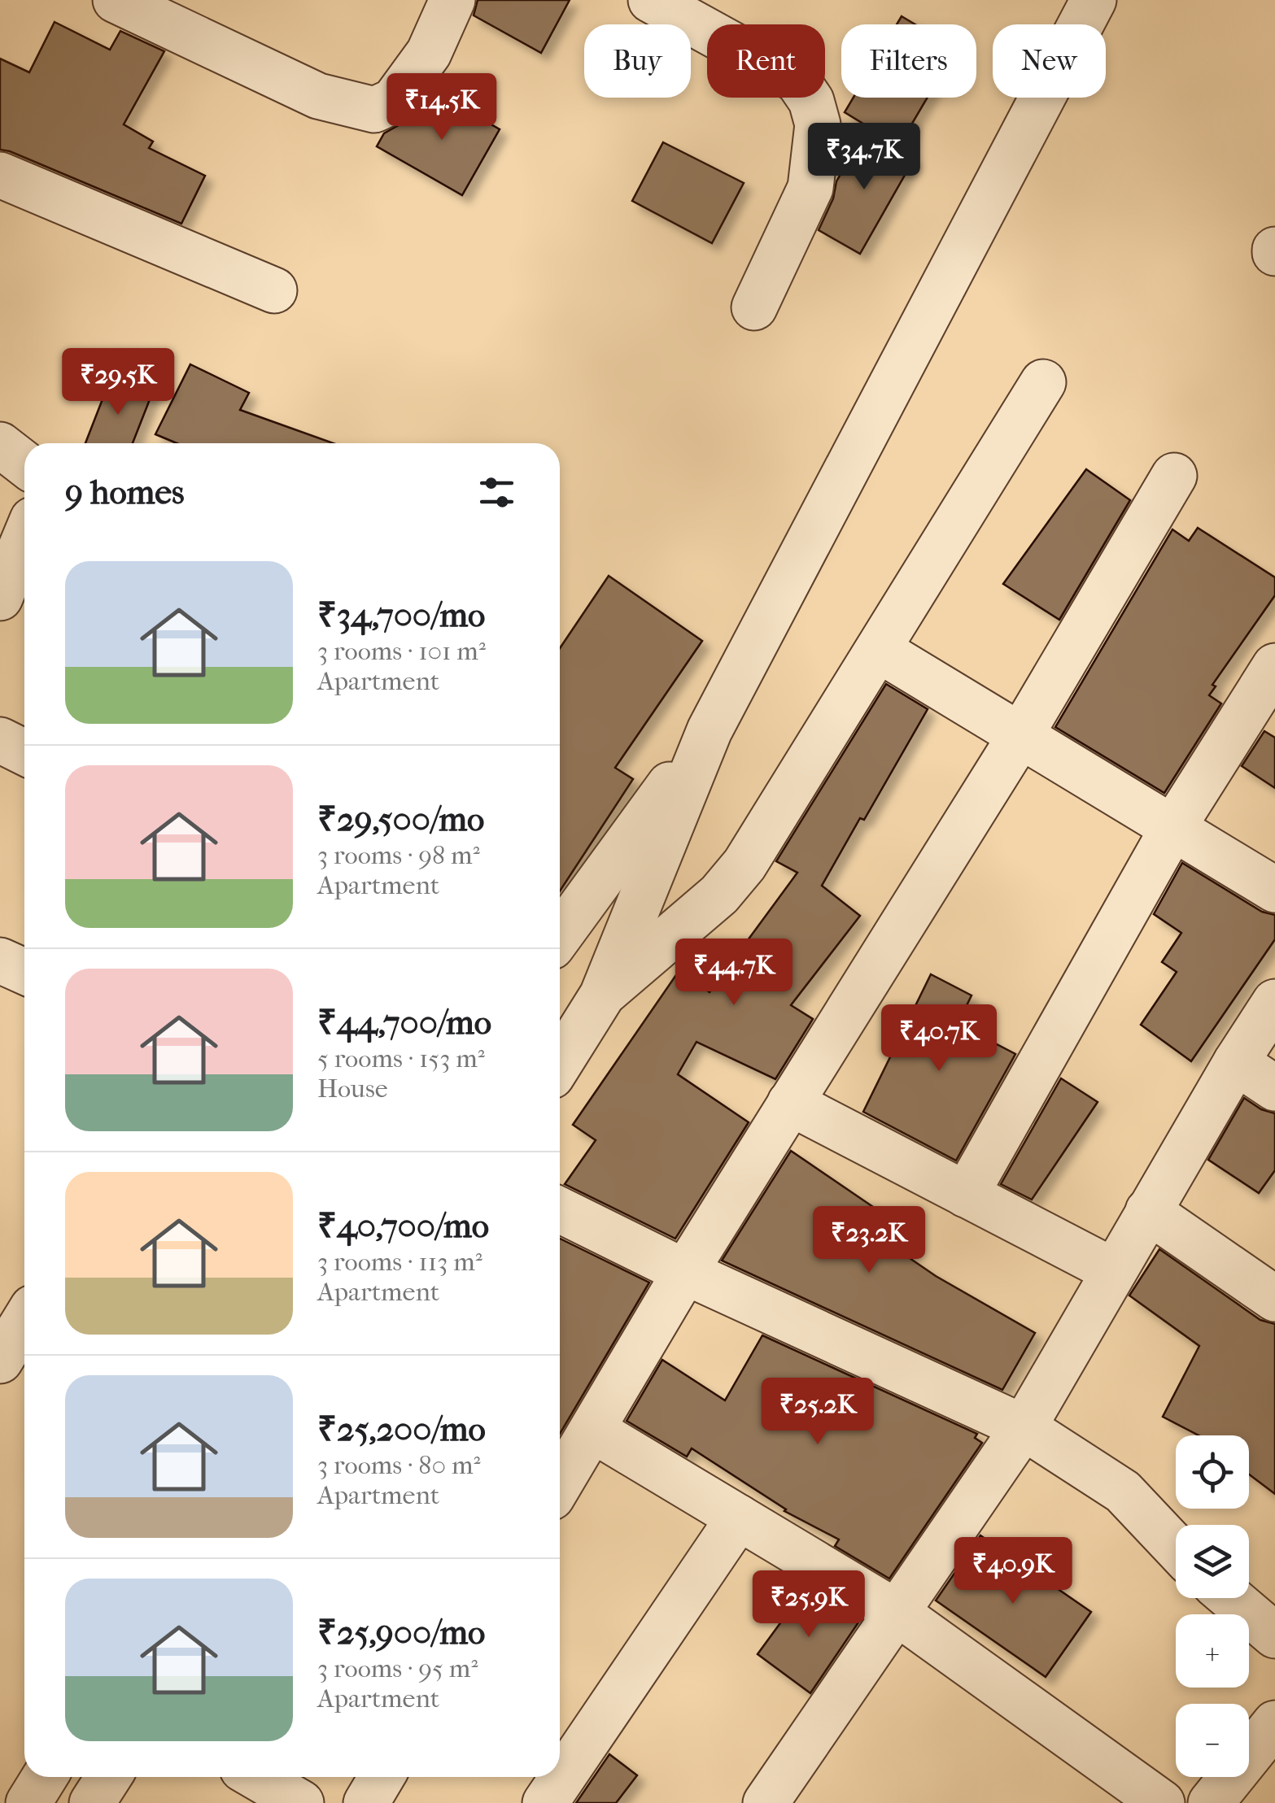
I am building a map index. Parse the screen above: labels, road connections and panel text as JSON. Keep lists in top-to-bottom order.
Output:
{
  "page": {
    "chip": [
      "Buy",
      "Rent",
      "Filters",
      "New"
    ],
    "price": [
      "₹14.5K",
      "₹34.7K",
      "₹29.5K",
      "₹44.7K",
      "₹40.7K",
      "₹23.2K",
      "₹25.2K",
      "₹40.9K",
      "₹25.9K"
    ],
    "heading": "9 homes",
    "list": [
      {
        "name": "₹34,700/mo",
        "note": "3 rooms · 101 m² · Apartment"
      },
      {
        "name": "₹29,500/mo",
        "note": "3 rooms · 98 m² · Apartment"
      },
      {
        "name": "₹44,700/mo",
        "note": "5 rooms · 153 m² · House"
      },
      {
        "name": "₹40,700/mo",
        "note": "3 rooms · 113 m² · Apartment"
      },
      {
        "name": "₹25,200/mo",
        "note": "3 rooms · 80 m² · Apartment"
      },
      {
        "name": "₹25,900/mo",
        "note": "3 rooms · 95 m² · Apartment"
      }
    ],
    "map_buttons": ["+", "−"]
  }
}
